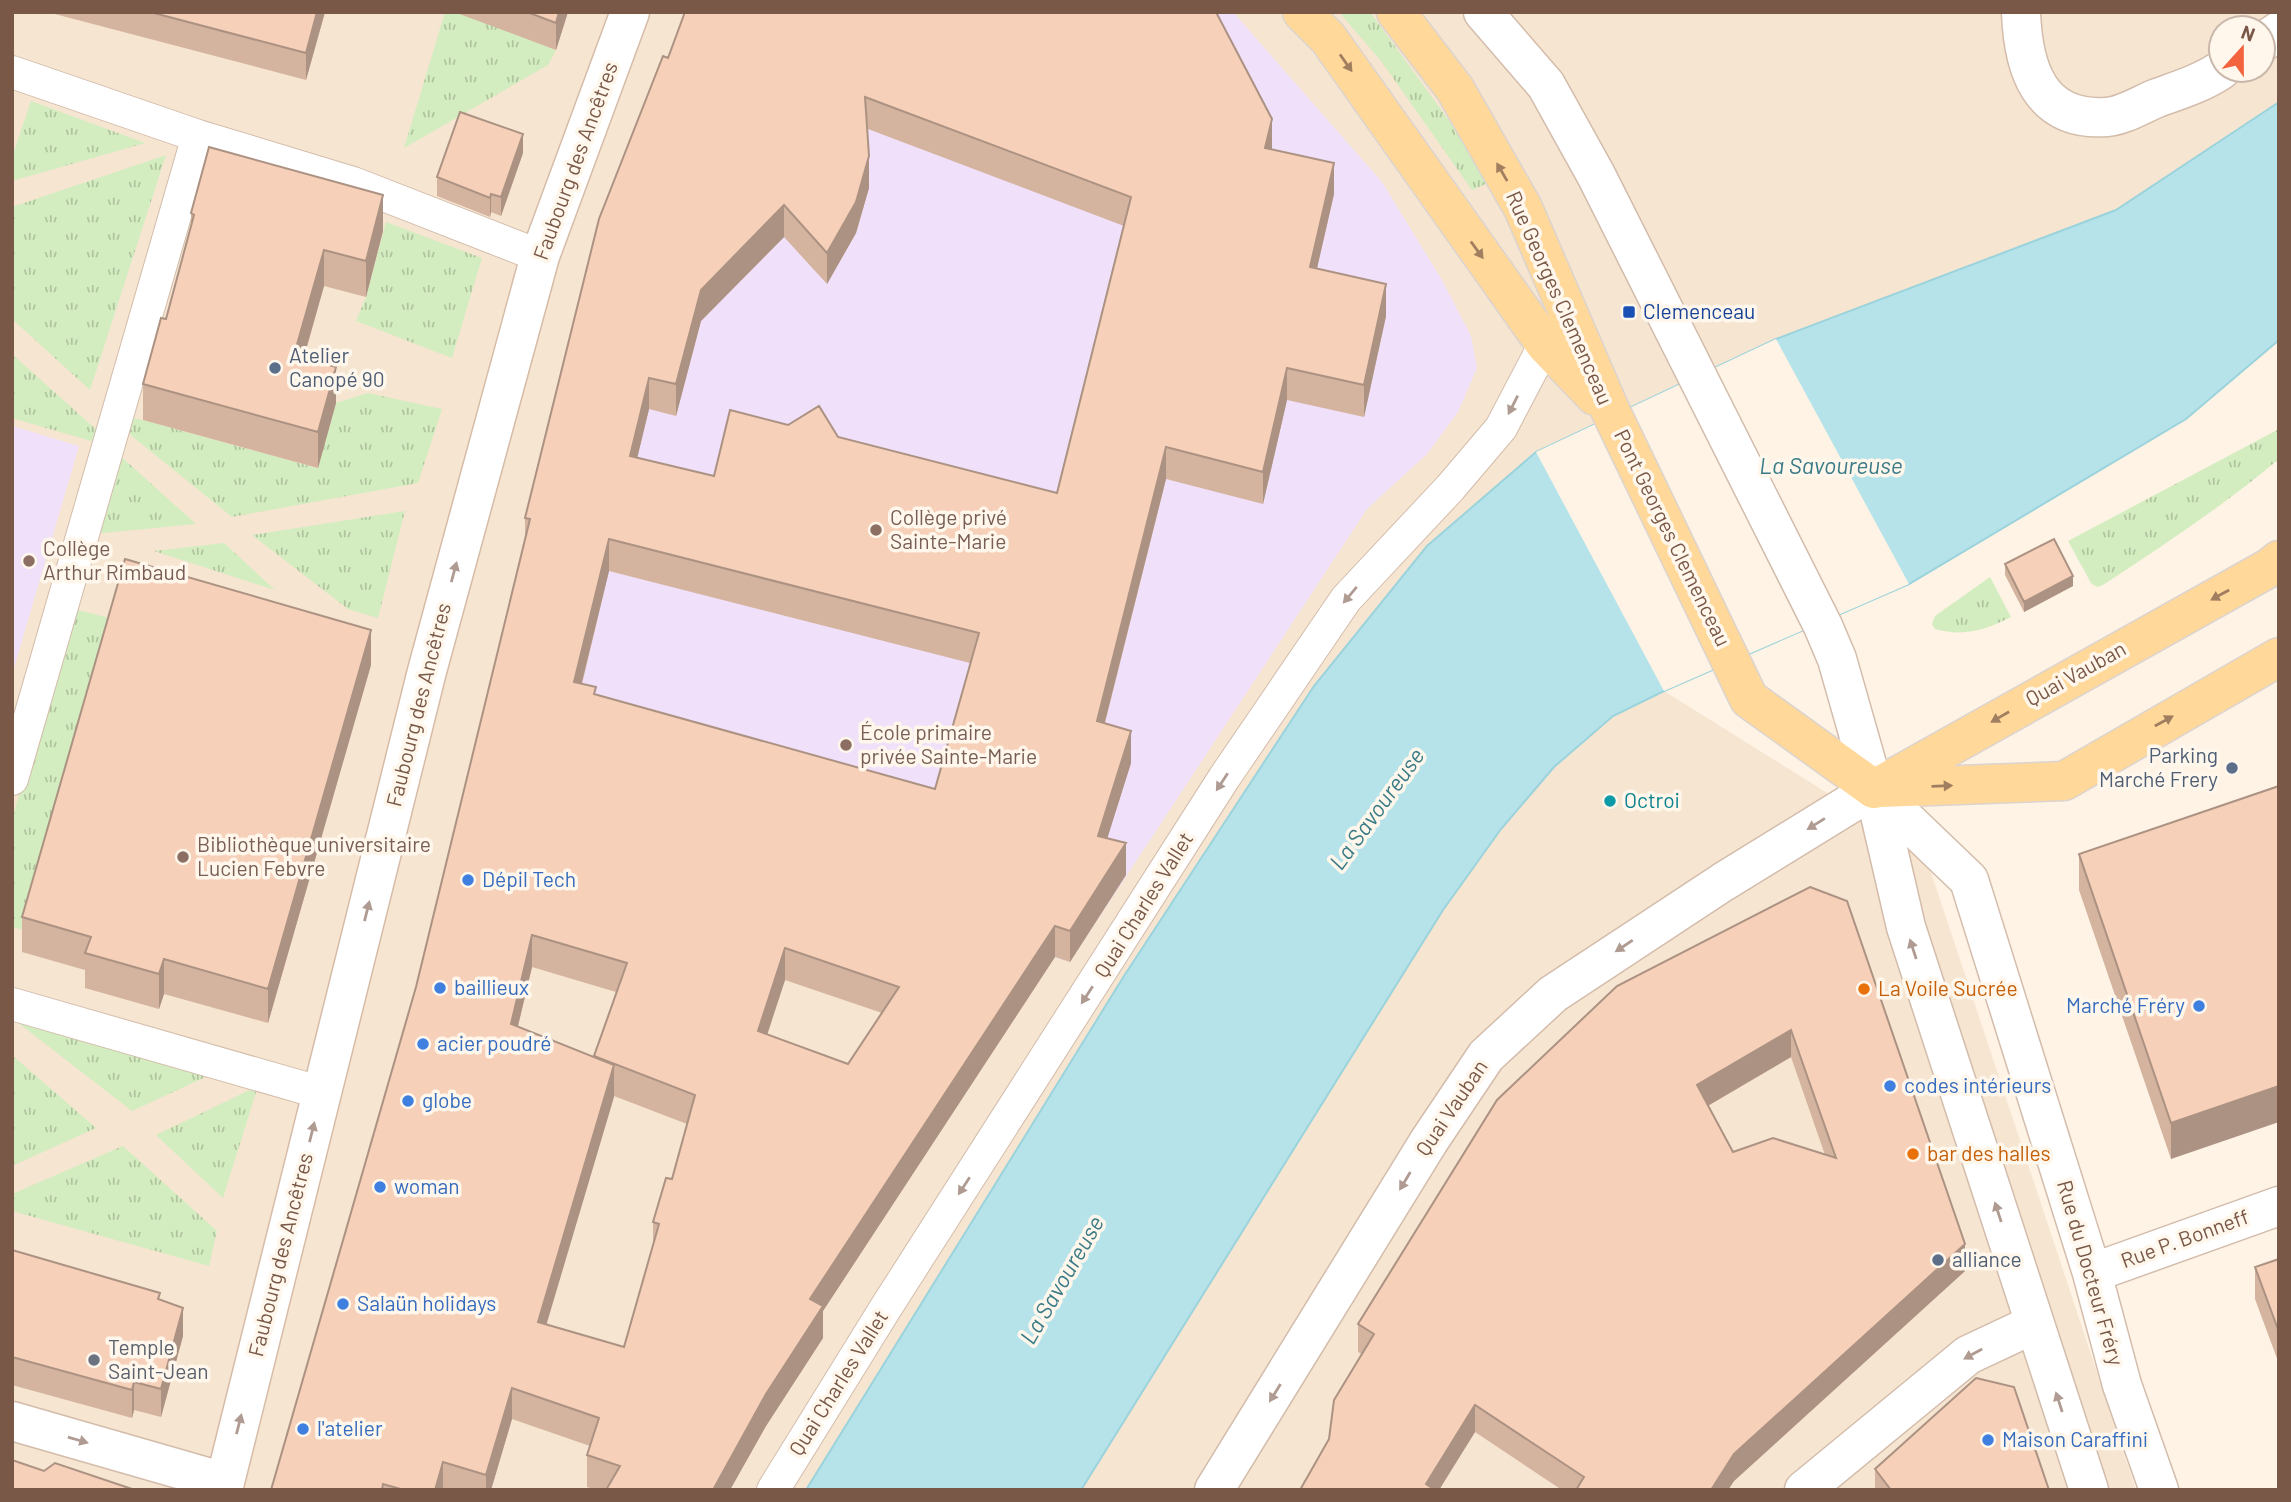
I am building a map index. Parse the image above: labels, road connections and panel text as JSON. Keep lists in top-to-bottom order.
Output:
{
  "streets": {
    "main road": ["Rue Georges Clemenceau", "Pont Georges Clemenceau", "Quai Vauban"],
    "street": [
      "Faubourg des Ancêtres",
      "Quai Charles Vallet",
      "Rue P. Bonneff",
      "Rue du Docteur Fréry"
    ]
  },
  "crossings": [
    ["Rue Georges Clemenceau", "Pont Georges Clemenceau"],
    ["Rue Georges Clemenceau", "Quai Charles Vallet"],
    ["Pont Georges Clemenceau", "Quai Vauban"],
    ["Pont Georges Clemenceau", "Rue du Docteur Fréry"],
    ["Quai Vauban", "Rue du Docteur Fréry"],
    ["Rue P. Bonneff", "Rue du Docteur Fréry"]
  ],
  "one_way": ["Faubourg des Ancêtres", "Quai Charles Vallet"],
  "water": ["La Savoureuse"],
  "places": {
    "transit": ["Clemenceau"],
    "other": [
      "Atelier Canopé 90",
      "Collège privé Sainte-Marie",
      "Collège Arthur Rimbaud",
      "École primaire privée Sainte-Marie",
      "Parking Marché Frery",
      "Octroi",
      "Bibliothèque universitaire Lucien Febvre",
      "Dépil Tech",
      "baillieux",
      "La Voile Sucrée",
      "Marché Fréry",
      "acier poudré",
      "codes intérieurs",
      "globe",
      "bar des halles",
      "woman",
      "alliance",
      "Salaün holidays",
      "Temple Saint-Jean",
      "l'atelier",
      "Maison Caraffini"
    ]
  },
  "north": "top"
}
